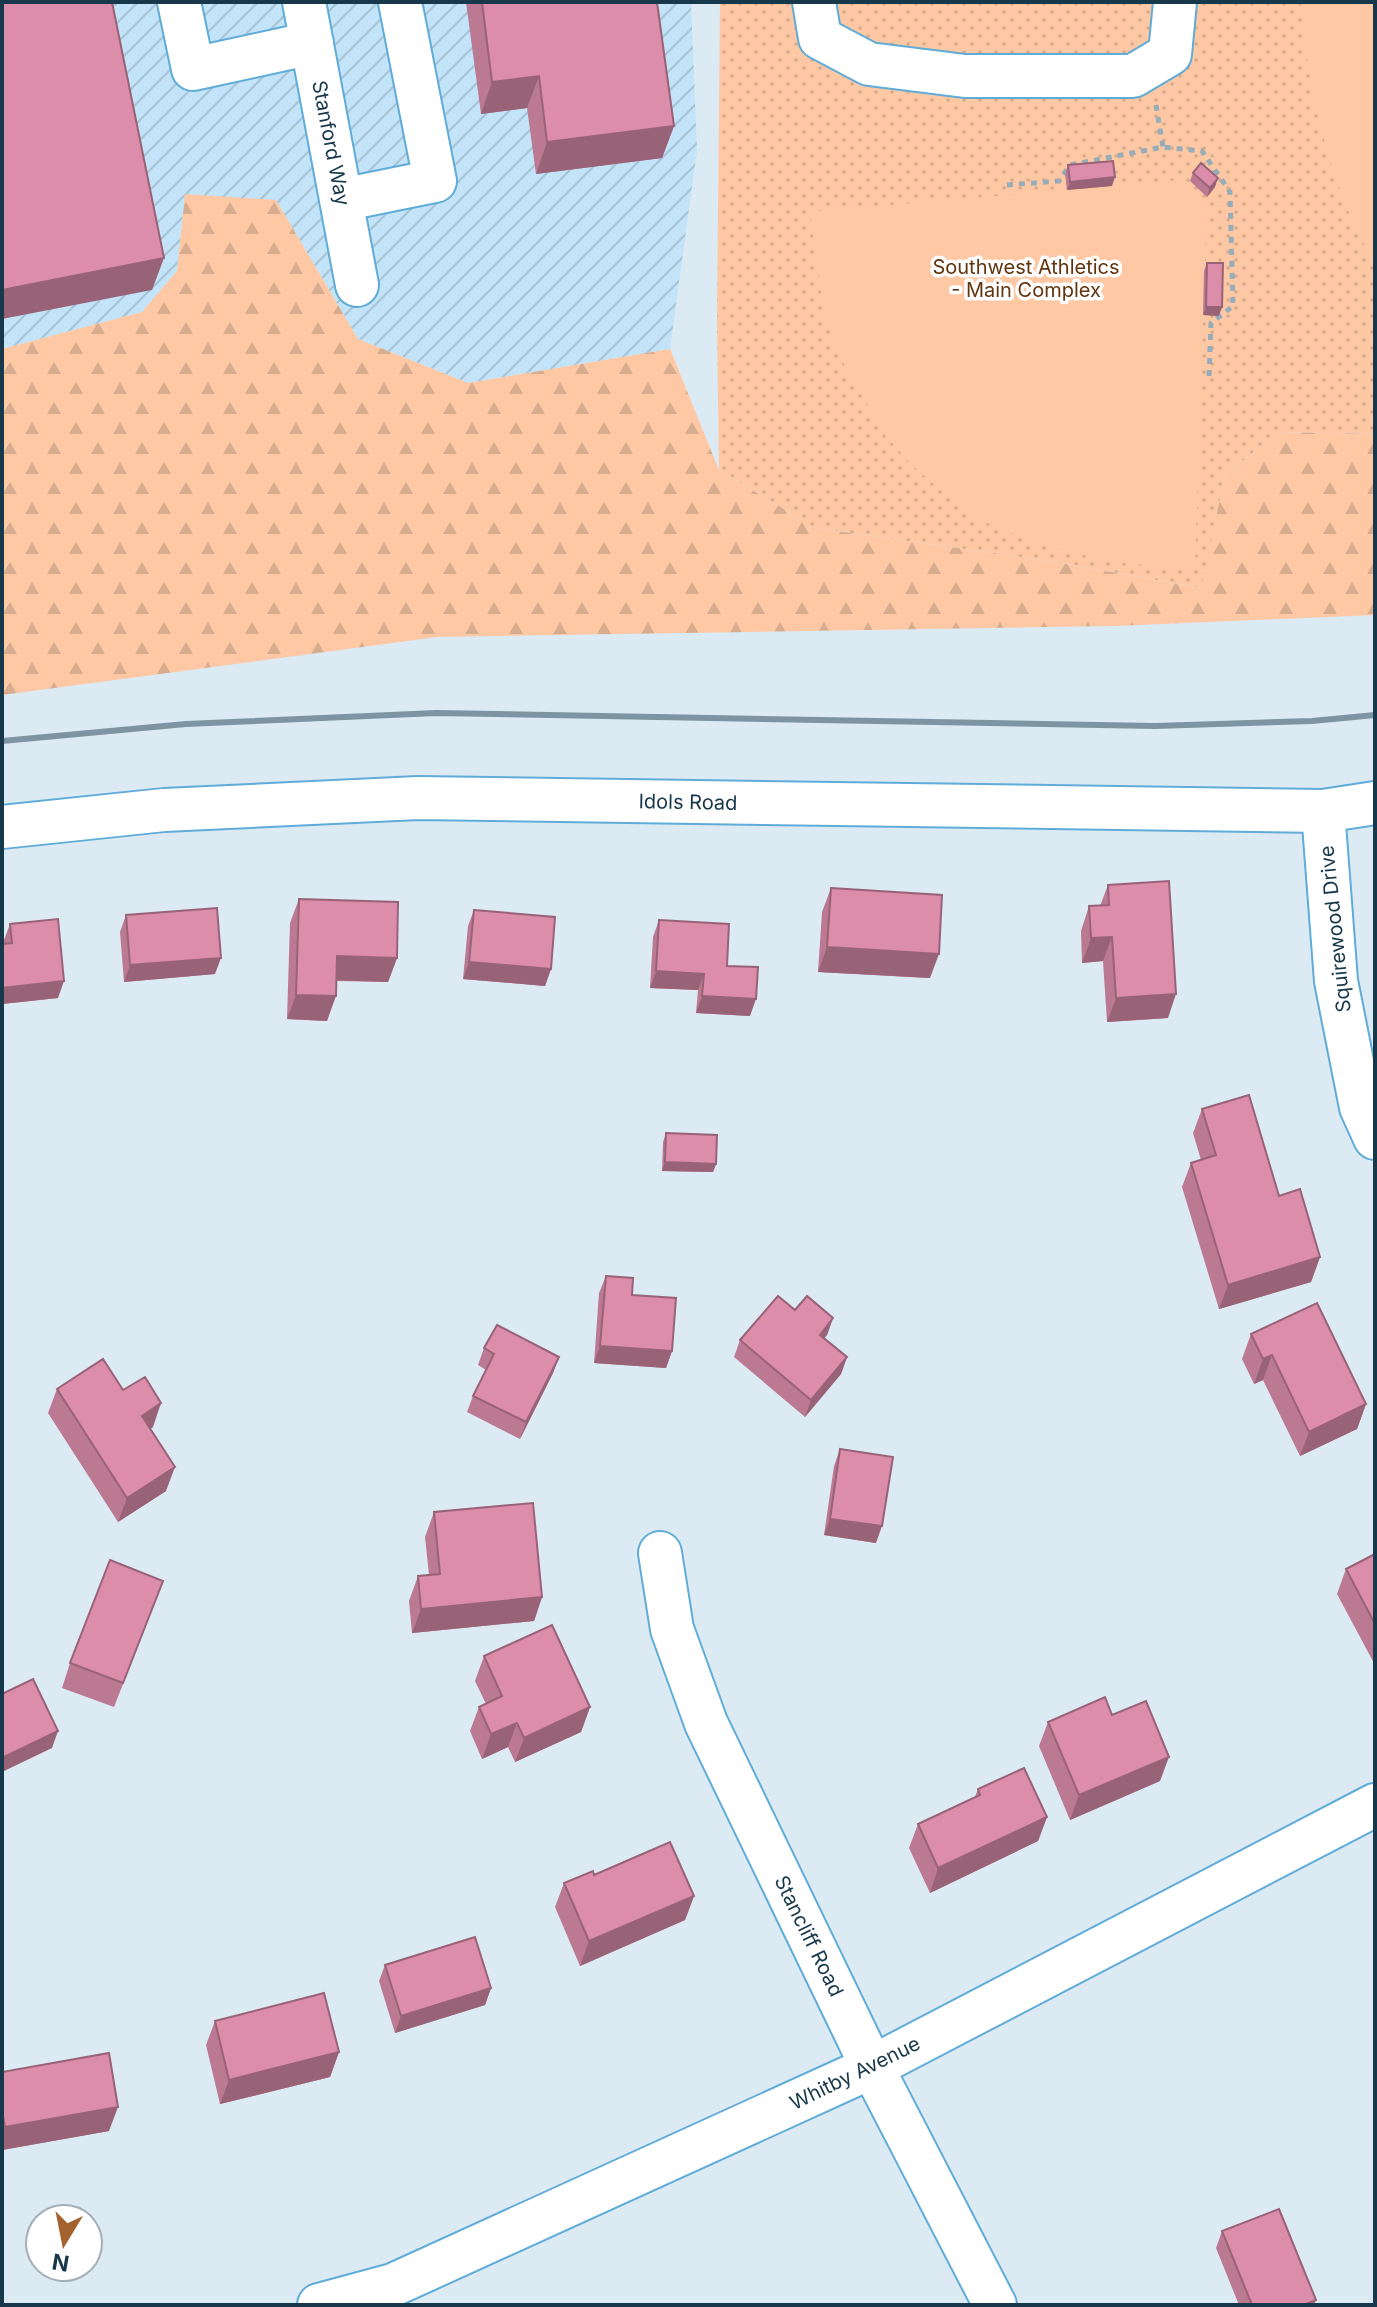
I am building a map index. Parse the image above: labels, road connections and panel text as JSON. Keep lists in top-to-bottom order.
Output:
{
  "streets": {
    "street": [
      "Stanford Way",
      "Idols Road",
      "Squirewood Drive",
      "Stancliff Road",
      "Whitby Avenue"
    ]
  },
  "crossings": [
    ["Idols Road", "Squirewood Drive"],
    ["Stancliff Road", "Whitby Avenue"]
  ],
  "parks": ["Southwest Athletics - Main Complex"],
  "north": "bottom"
}
